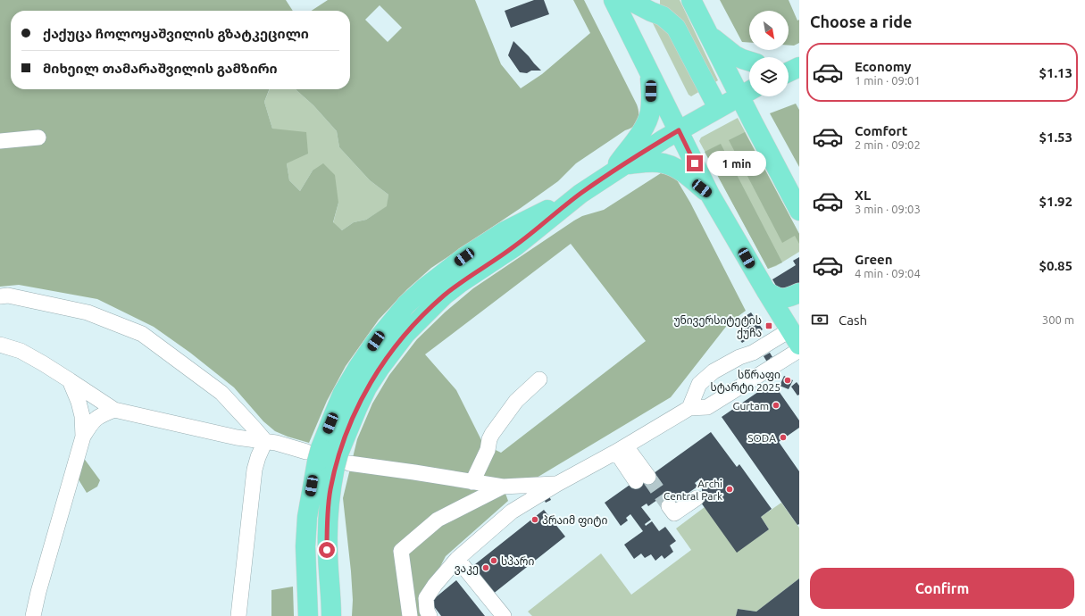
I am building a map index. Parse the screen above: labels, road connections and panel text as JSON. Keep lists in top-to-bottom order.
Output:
{
  "places": {
    "transit": ["უნივერსიტეტის ქუჩა"],
    "other": [
      "სწრაფი სტარტი 2025",
      "Gurtam",
      "SODA",
      "Archi Central Park",
      "პრაიმ ფიტი",
      "სპარი",
      "ვაკე"
    ]
  },
  "north": "bottom right",
  "page": {
    "heading": "Choose a ride",
    "banner": ["ქაქუცა ჩოლოყაშვილის გზატკეცილი", "მიხეილ თამარაშვილის გამზირი"],
    "list": [
      {
        "name": "Economy",
        "note": "1 min · 09:01",
        "value": "$1.13"
      },
      {
        "name": "Comfort",
        "note": "2 min · 09:02",
        "value": "$1.53"
      },
      {
        "name": "XL",
        "note": "3 min · 09:03",
        "value": "$1.92"
      },
      {
        "name": "Green",
        "note": "4 min · 09:04",
        "value": "$0.85"
      }
    ],
    "bubble": "1 min",
    "pay": ["Cash", "300 m"],
    "buttons": "Confirm"
  }
}
